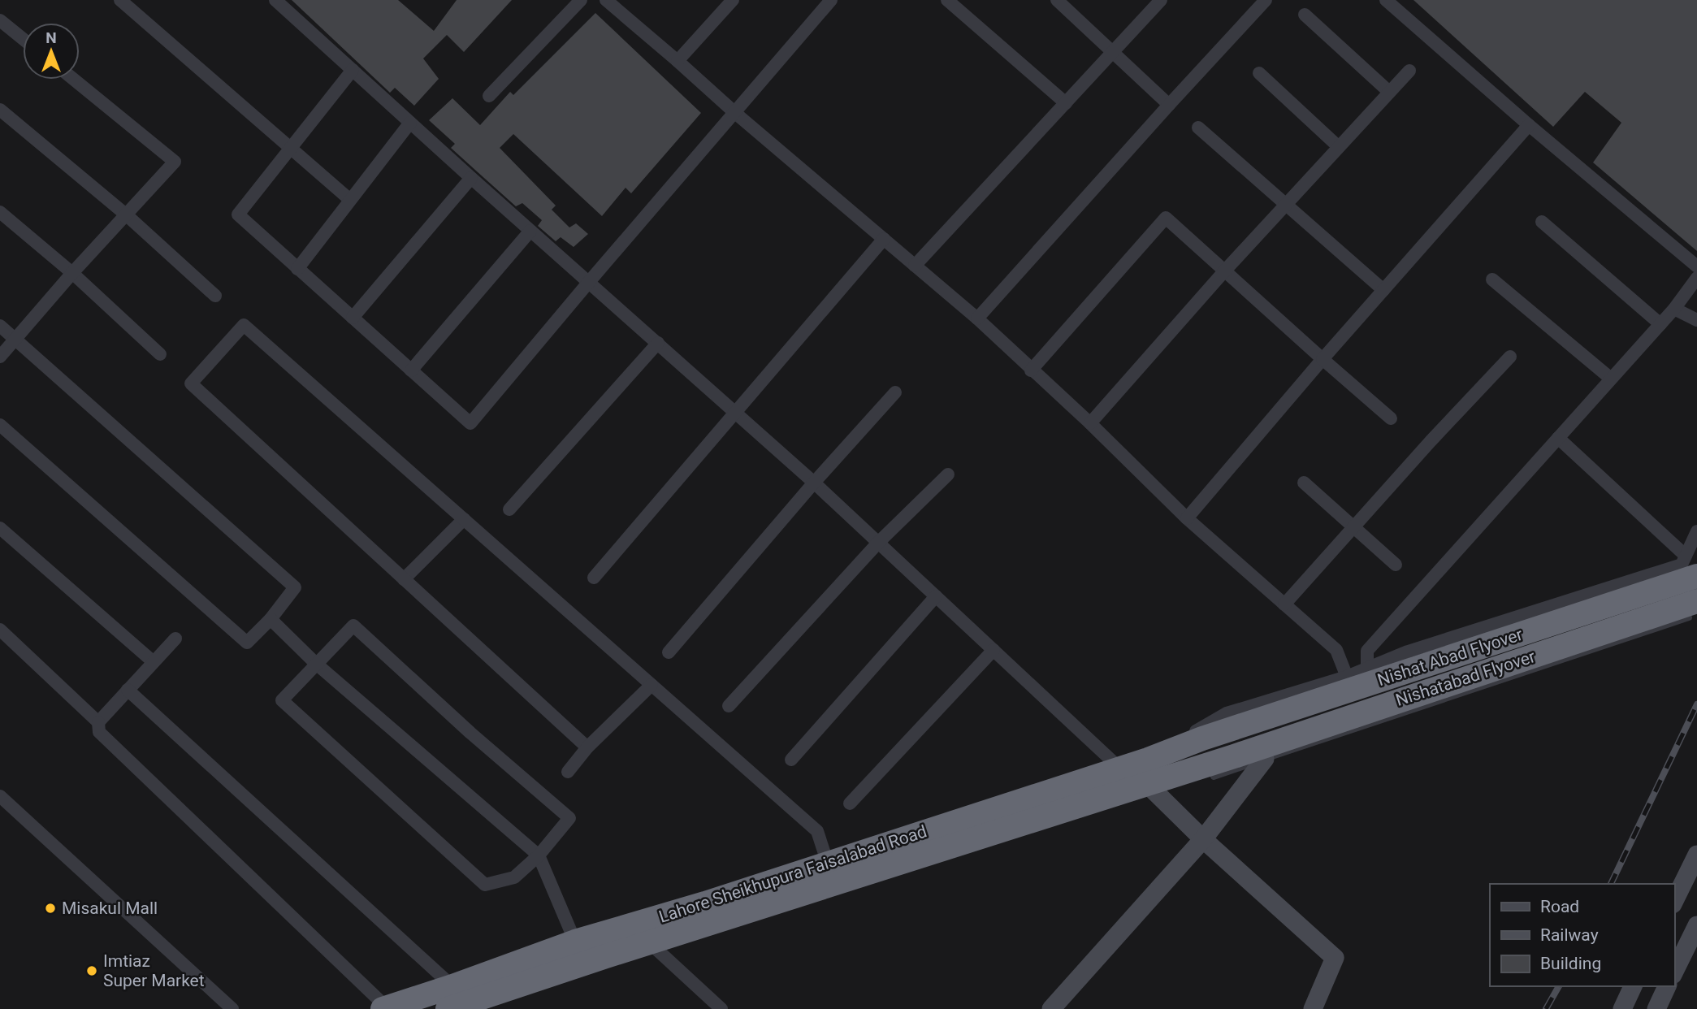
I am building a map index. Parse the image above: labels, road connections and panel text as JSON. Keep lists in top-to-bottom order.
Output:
{
  "streets": {
    "highway": ["Nishat Abad Flyover", "Nishatabad Flyover", "Lahore Sheikhupura Faisalabad Road"]
  },
  "crossings": [
    ["Nishat Abad Flyover", "Lahore Sheikhupura Faisalabad Road"],
    ["Nishatabad Flyover", "Lahore Sheikhupura Faisalabad Road"]
  ],
  "places": ["Misakul Mall", "Imtiaz Super Market"],
  "legend": ["Road", "Railway", "Building"],
  "north": "top"
}
